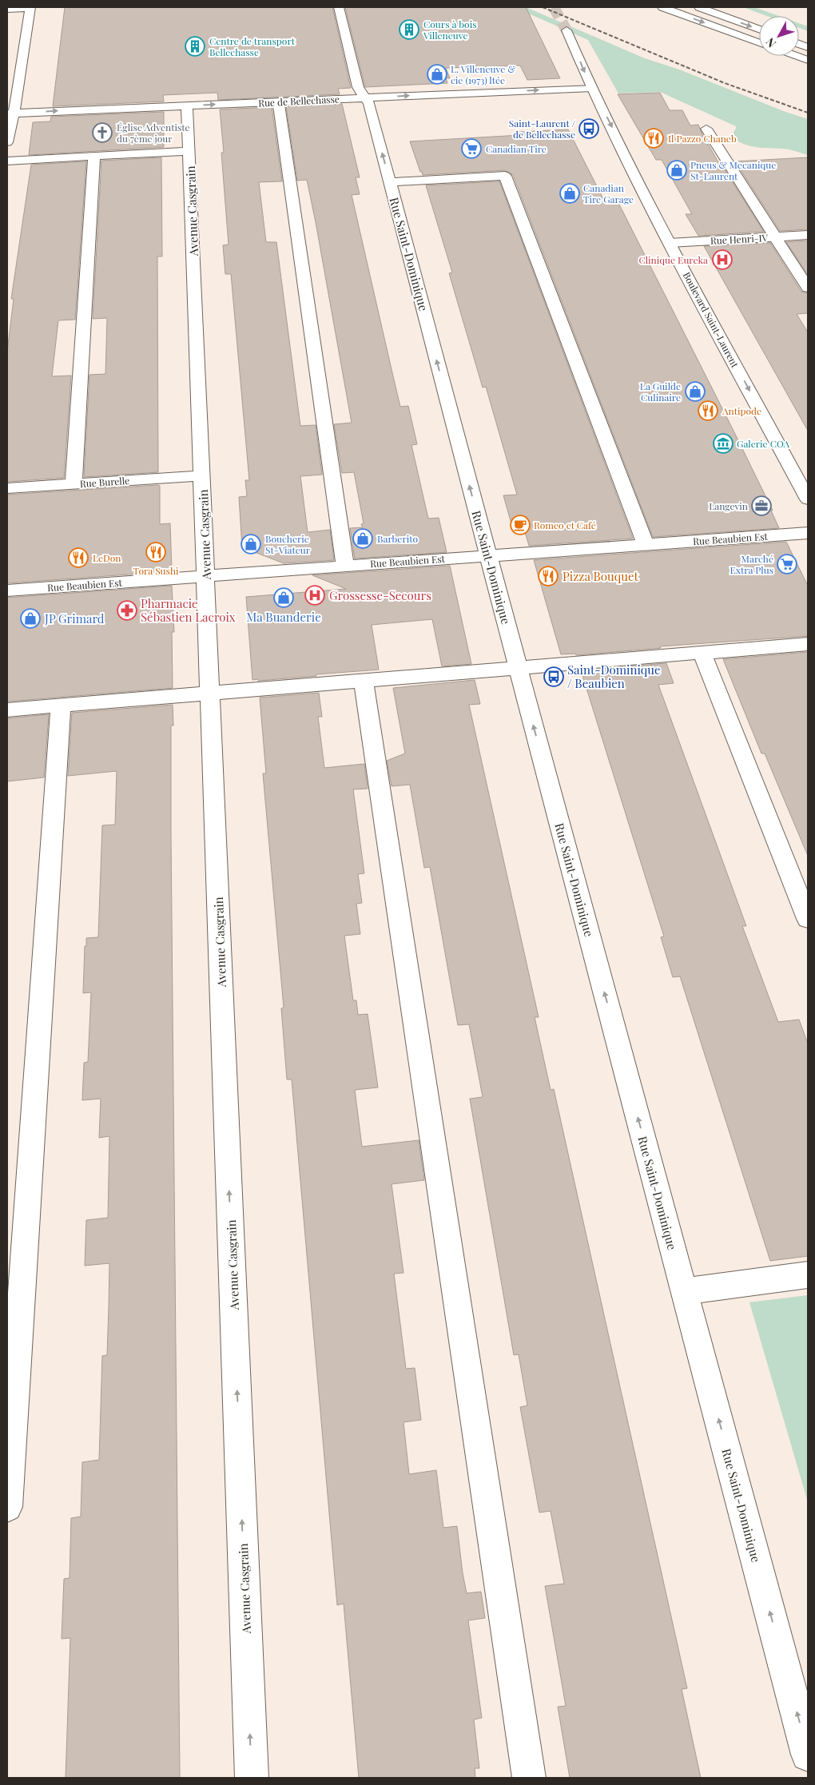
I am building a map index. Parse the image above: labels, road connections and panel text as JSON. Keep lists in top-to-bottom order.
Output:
{
  "streets": {
    "street": [
      "Rue de Bellechasse",
      "Avenue Casgrain",
      "Rue Henri-IV",
      "Rue Saint-Dominique",
      "Boulevard Saint-Laurent",
      "Rue Burelle",
      "Rue Beaubien Est"
    ]
  },
  "crossings": [
    ["Rue de Bellechasse", "Avenue Casgrain"],
    ["Rue de Bellechasse", "Rue Saint-Dominique"],
    ["Rue de Bellechasse", "Boulevard Saint-Laurent"],
    ["Avenue Casgrain", "Rue Burelle"],
    ["Avenue Casgrain", "Rue Beaubien Est"],
    ["Rue Henri-IV", "Boulevard Saint-Laurent"],
    ["Rue Saint-Dominique", "Rue Beaubien Est"]
  ],
  "places": {
    "building": ["Cours à bois Villeneuve", "Centre de transport Bellechasse"],
    "shop": [
      "L. Villeneuve & cie (1973) ltée",
      "Pneus & Mecanique St-Laurent",
      "Canadian Tire Garage",
      "La Guilde Culinaire",
      "Barberito",
      "Boucherie St-Viateur",
      "Ma Buanderie",
      "JP Grimard"
    ],
    "bus stop": ["Saint-Laurent / de Bellechasse", "Saint-Dominique / Beaubien"],
    "church": ["Église Adventiste du 7ème jour"],
    "restaurant": [
      "Il Pazzo Chaneb",
      "Antipode",
      "Tora Sushi",
      "LeDon",
      "Pizza Bouquet"
    ],
    "supermarket": ["Canadian Tire", "Marché Extra Plus"],
    "hospital": ["Clinique Eureka", "Grossesse-Secours"],
    "museum": ["Galerie COA"],
    "office": ["Langevin"],
    "cafe": ["Romeo et Café"],
    "pharmacy": ["Pharmacie Sébastien Lacroix"]
  },
  "north": "bottom left"
}
